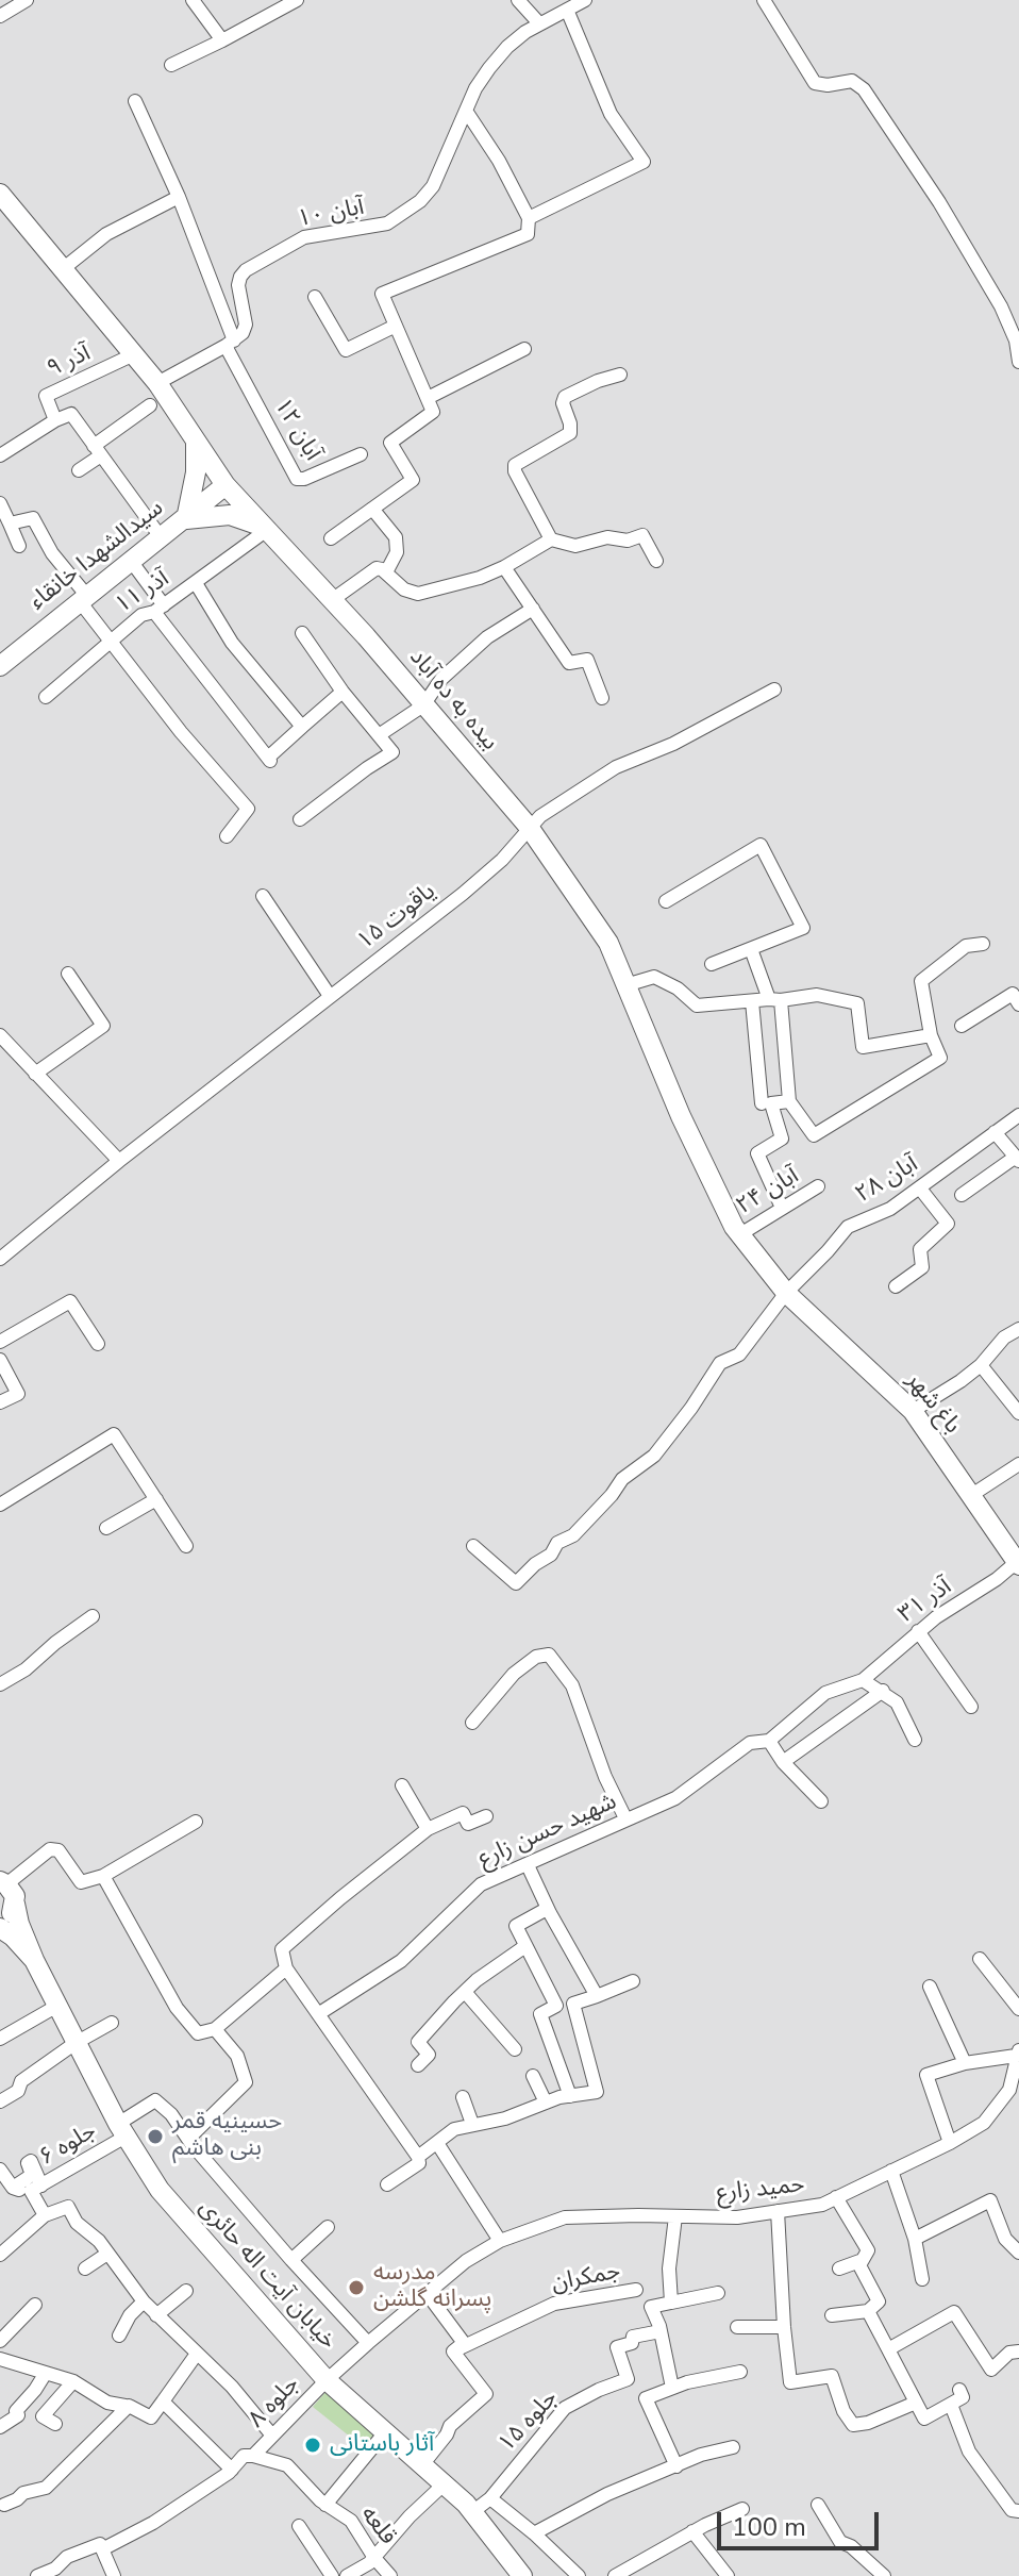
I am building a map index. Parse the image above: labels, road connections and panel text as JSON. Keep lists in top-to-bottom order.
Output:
{
  "streets": {
    "main road": [
      "سیدالشهدا خانقاء",
      "بیده به ده آباد",
      "باغ شهر",
      "خیابان آیت اله حائری"
    ],
    "street": [
      "آبان ۱۰",
      "آذر ۹",
      "آبان ۱۲",
      "آذر ۱۱",
      "یاقوت ۱۵",
      "آبان ۲۸",
      "آبان ۲۴",
      "آذر ۳۱",
      "شهید حسن زارع",
      "جلوه ۶",
      "حمید زارع",
      "جمکران",
      "جلوه ۸",
      "جلوه ۱۵",
      "قلعه"
    ]
  },
  "crossings": [
    ["آبان ۱۰", "آبان ۱۲"],
    ["آذر ۹", "بیده به ده آباد"],
    ["سیدالشهدا خانقاء", "بیده به ده آباد"],
    ["آذر ۱۱", "بیده به ده آباد"],
    ["بیده به ده آباد", "یاقوت ۱۵"],
    ["بیده به ده آباد", "آبان ۲۸"],
    ["بیده به ده آباد", "آبان ۲۴"],
    ["بیده به ده آباد", "باغ شهر"],
    ["آبان ۲۸", "باغ شهر"],
    ["باغ شهر", "آذر ۳۱"],
    ["آذر ۳۱", "شهید حسن زارع"],
    ["جلوه ۶", "خیابان آیت اله حائری"],
    ["حمید زارع", "جلوه ۸"],
    ["خیابان آیت اله حائری", "جلوه ۸"],
    ["خیابان آیت اله حائری", "جلوه ۱۵"],
    ["جلوه ۸", "قلعه"]
  ],
  "places": ["حسینیه قمر بنی هاشم", "مدرسه پسرانه گلشن", "آثار باستانی"],
  "scale_bar": "100 m"
}
